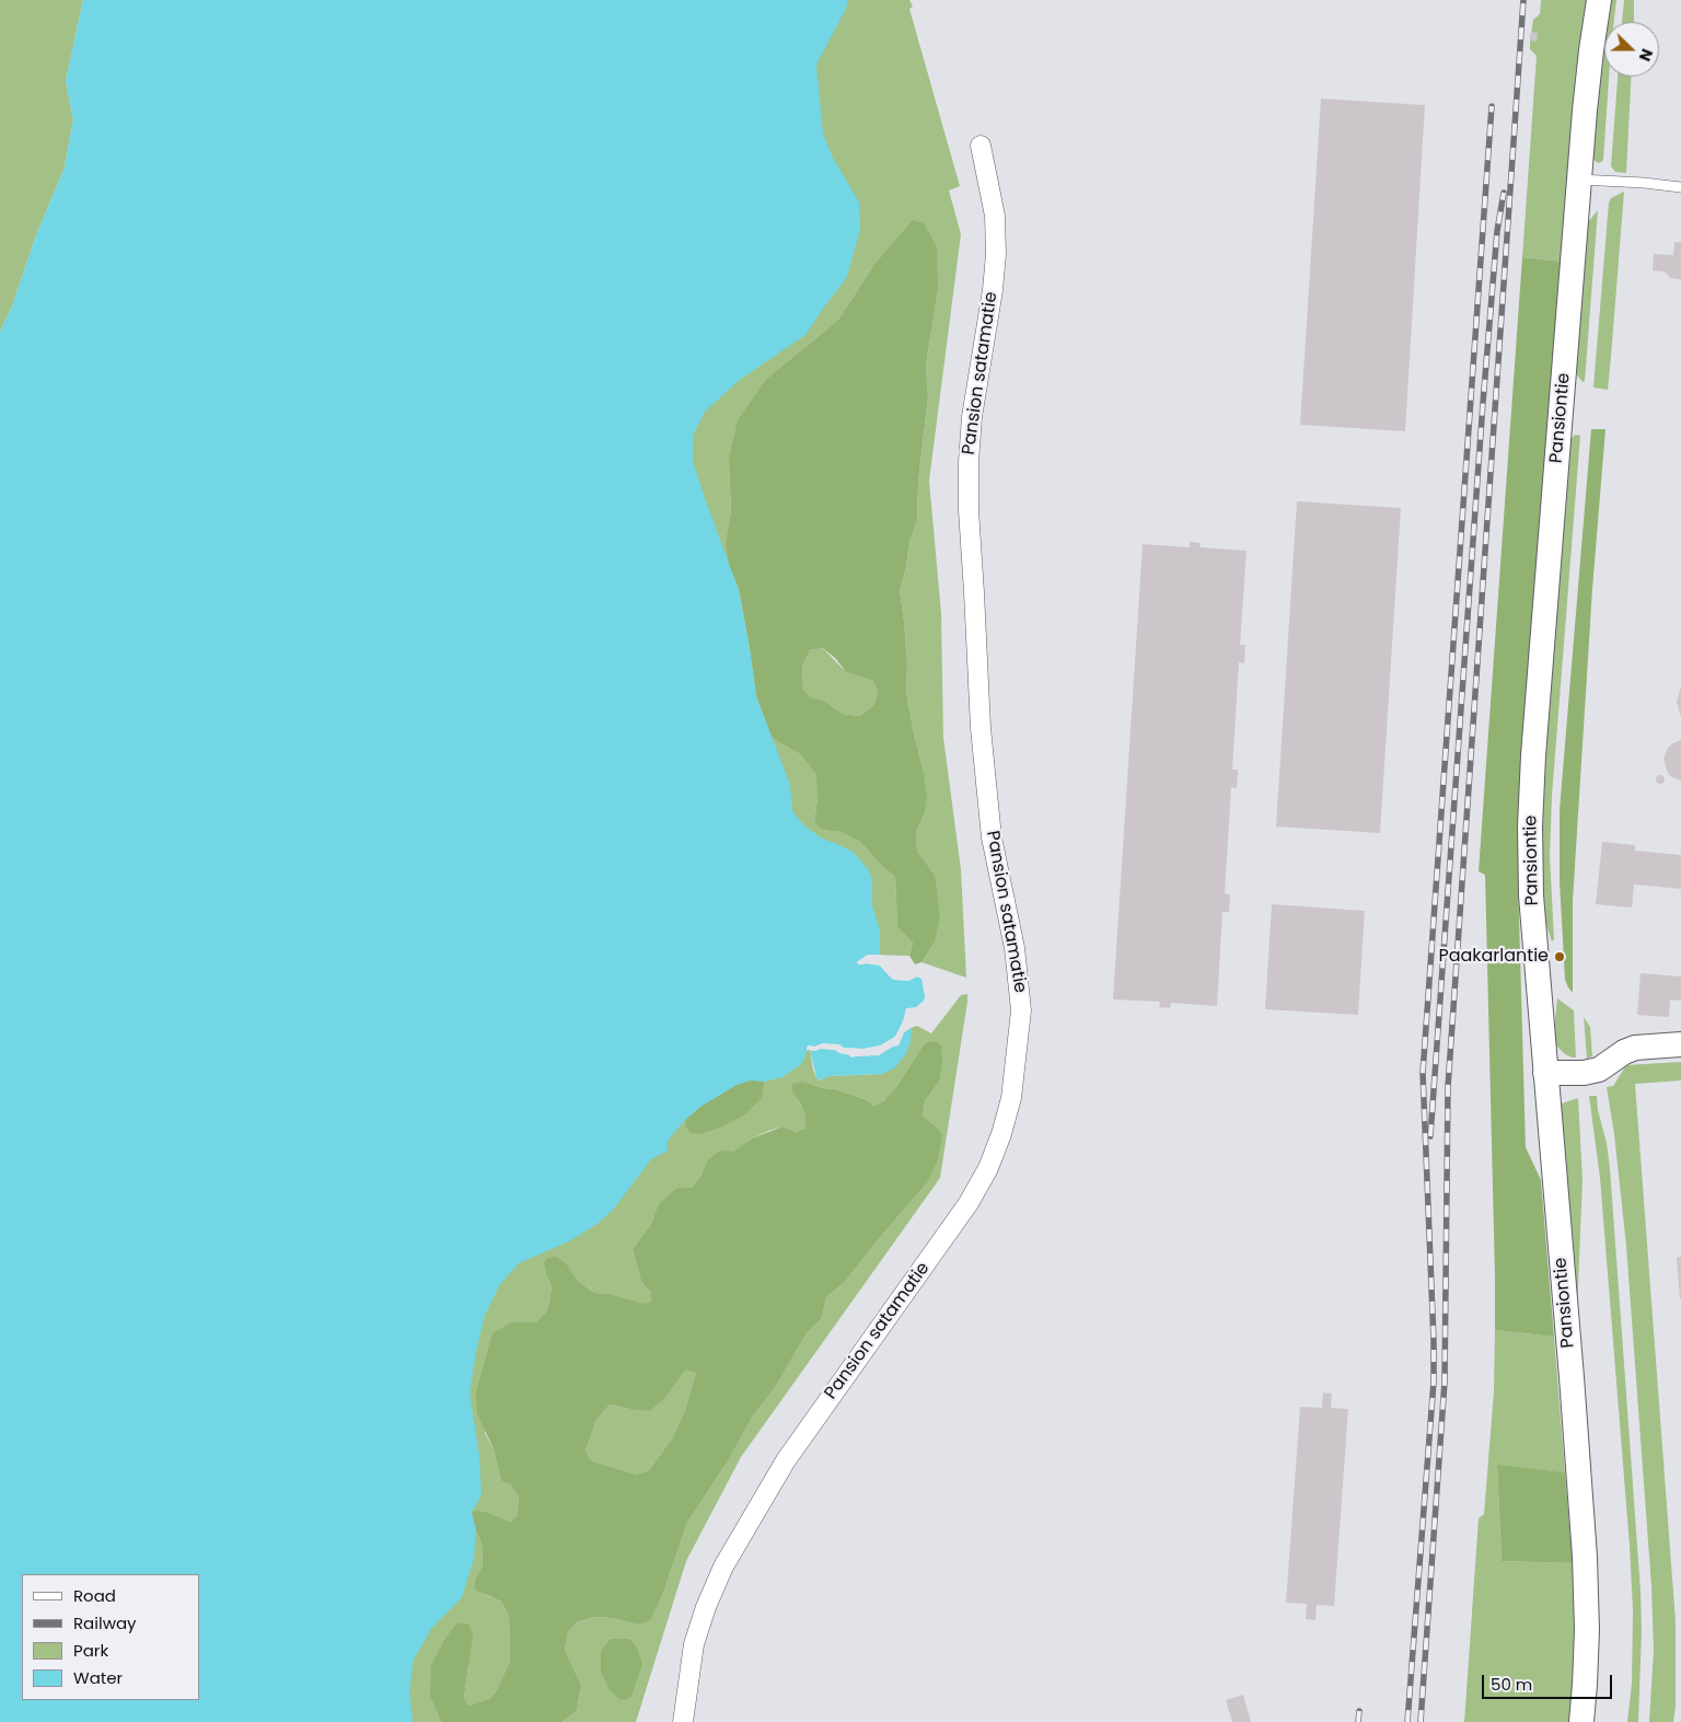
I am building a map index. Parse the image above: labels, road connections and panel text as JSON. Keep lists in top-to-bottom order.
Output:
{
  "streets": {
    "street": ["Pansion satamatie", "Pansiontie"]
  },
  "places": ["Paakarlantie"],
  "legend": [
    "Road",
    "Railway",
    "Park",
    "Water"
  ],
  "scale_bar": "50 m",
  "north": "right"
}
